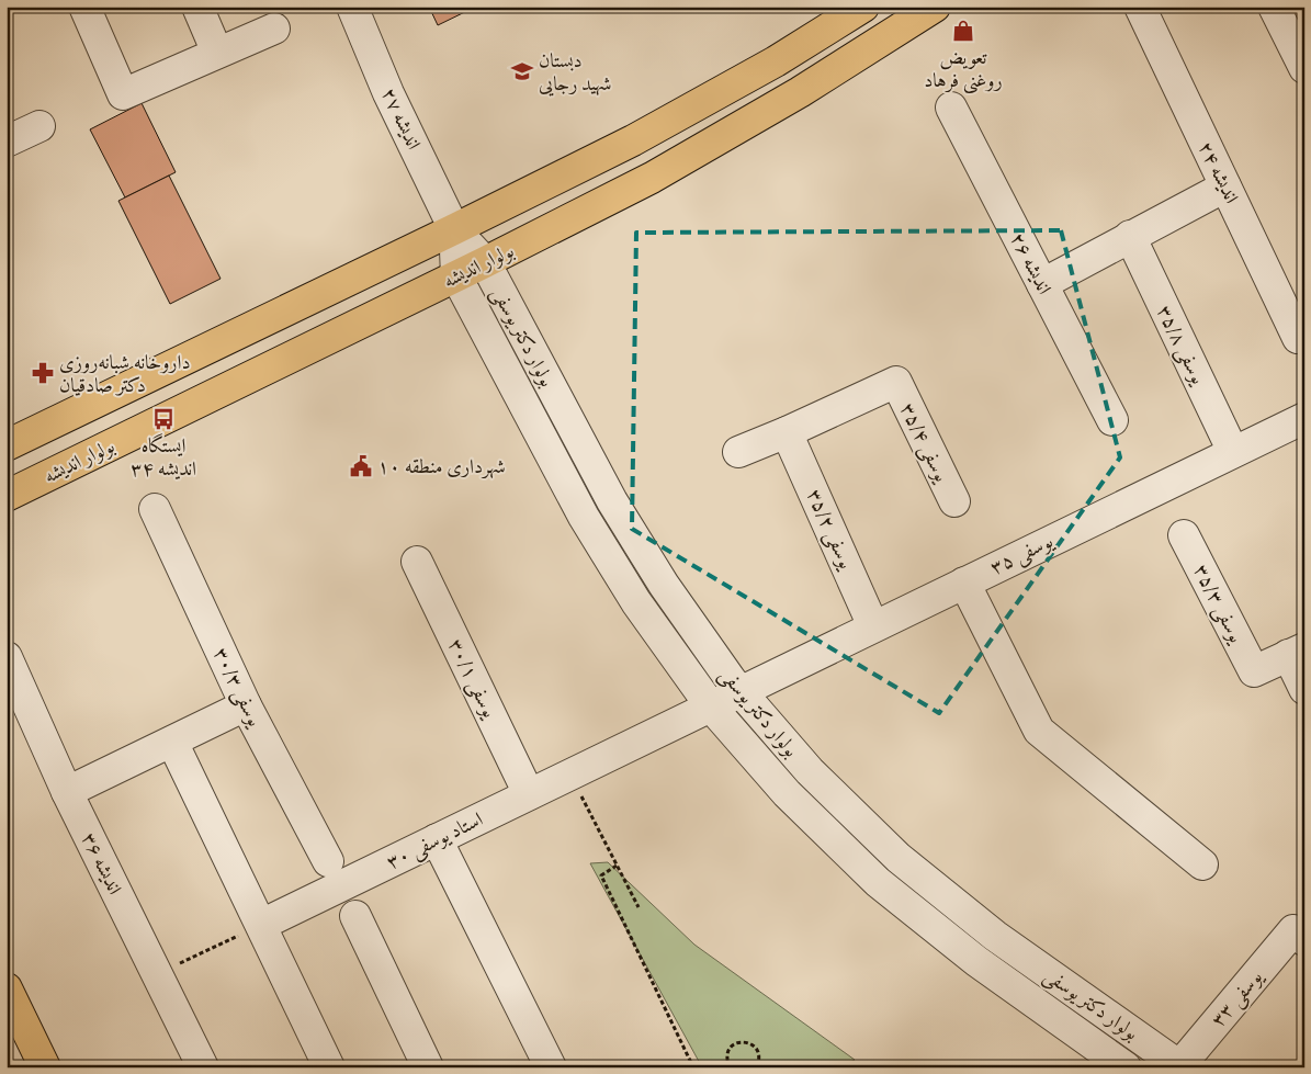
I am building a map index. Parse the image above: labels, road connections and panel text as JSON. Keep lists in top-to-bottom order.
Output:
{
  "streets": {
    "main road": ["بولوار اندیشه"],
    "street": [
      "اندیشه ۲۷",
      "اندیشه ۲۴",
      "اندیشه ۲۶",
      "بولوار دکتر یوسفی",
      "یوسفی ۳۵/۸",
      "یوسفی ۳۵/۴",
      "یوسفی ۳۵/۲",
      "یوسفی ۳۵",
      "یوسفی ۳۵/۳",
      "یوسفی ۳۰/۱",
      "یوسفی ۳۰/۳",
      "استاد یوسفی ۳۰",
      "اندیشه ۳۶",
      "یوسفی ۳۳"
    ]
  },
  "crossings": [
    ["اندیشه ۲۷", "بولوار دکتر یوسفی"],
    ["بولوار اندیشه", "بولوار دکتر یوسفی"],
    ["بولوار دکتر یوسفی", "یوسفی ۳۵"],
    ["بولوار دکتر یوسفی", "استاد یوسفی ۳۰"],
    ["بولوار دکتر یوسفی", "یوسفی ۳۳"],
    ["یوسفی ۳۵/۸", "یوسفی ۳۵"],
    ["یوسفی ۳۵/۴", "یوسفی ۳۵/۲"],
    ["یوسفی ۳۵/۲", "یوسفی ۳۵"],
    ["یوسفی ۳۵", "استاد یوسفی ۳۰"],
    ["یوسفی ۳۰/۱", "استاد یوسفی ۳۰"]
  ],
  "places": {
    "shop": ["تعویض روغنی فرهاد"],
    "school or university": ["دبستان شهید رجایی"],
    "pharmacy": ["داروخانه شبانه‌روزی دکتر صادقیان"],
    "bus stop": ["ایستگاه اندیشه ۳۴"],
    "public building": ["شهرداری منطقه ۱۰"]
  }
}
